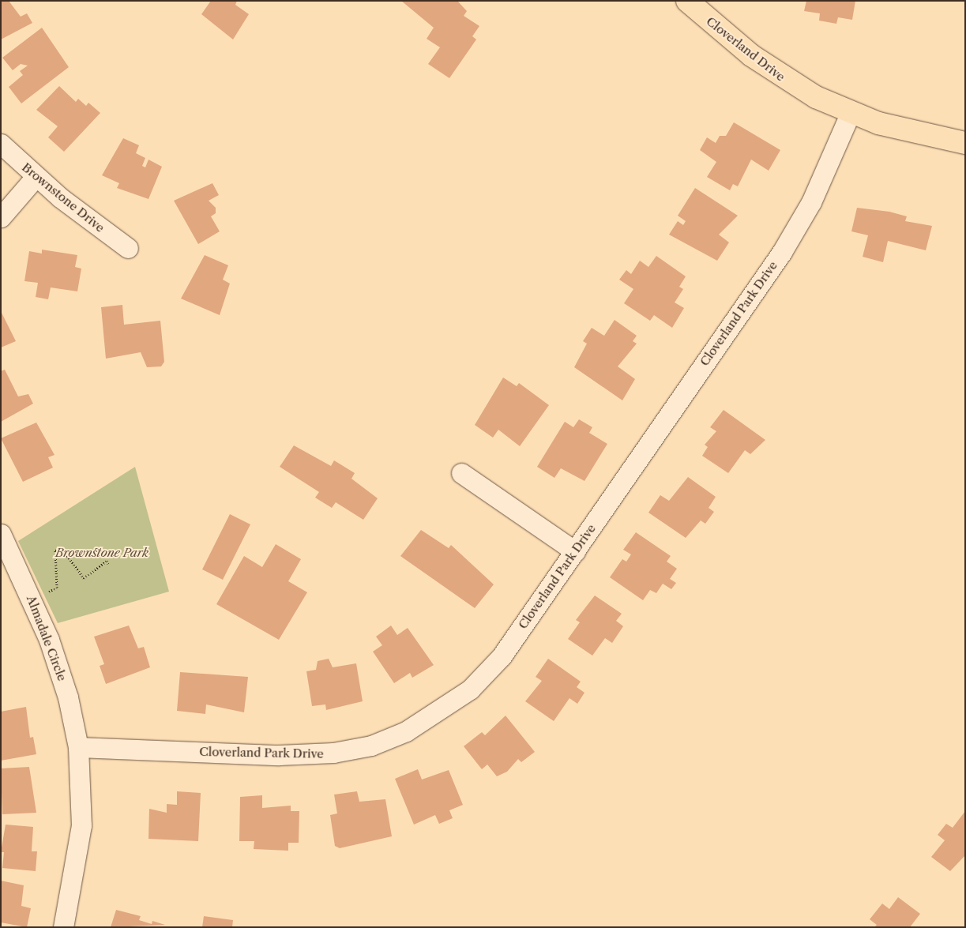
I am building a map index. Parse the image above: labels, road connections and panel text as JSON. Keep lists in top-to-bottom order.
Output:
{
  "streets": {
    "main road": ["Cloverland Drive"],
    "street": ["Brownstone Drive", "Cloverland Park Drive", "Almadale Circle"]
  },
  "crossings": [
    ["Cloverland Drive", "Cloverland Park Drive"],
    ["Cloverland Park Drive", "Almadale Circle"]
  ],
  "parks": ["Brownstone Park"]
}
